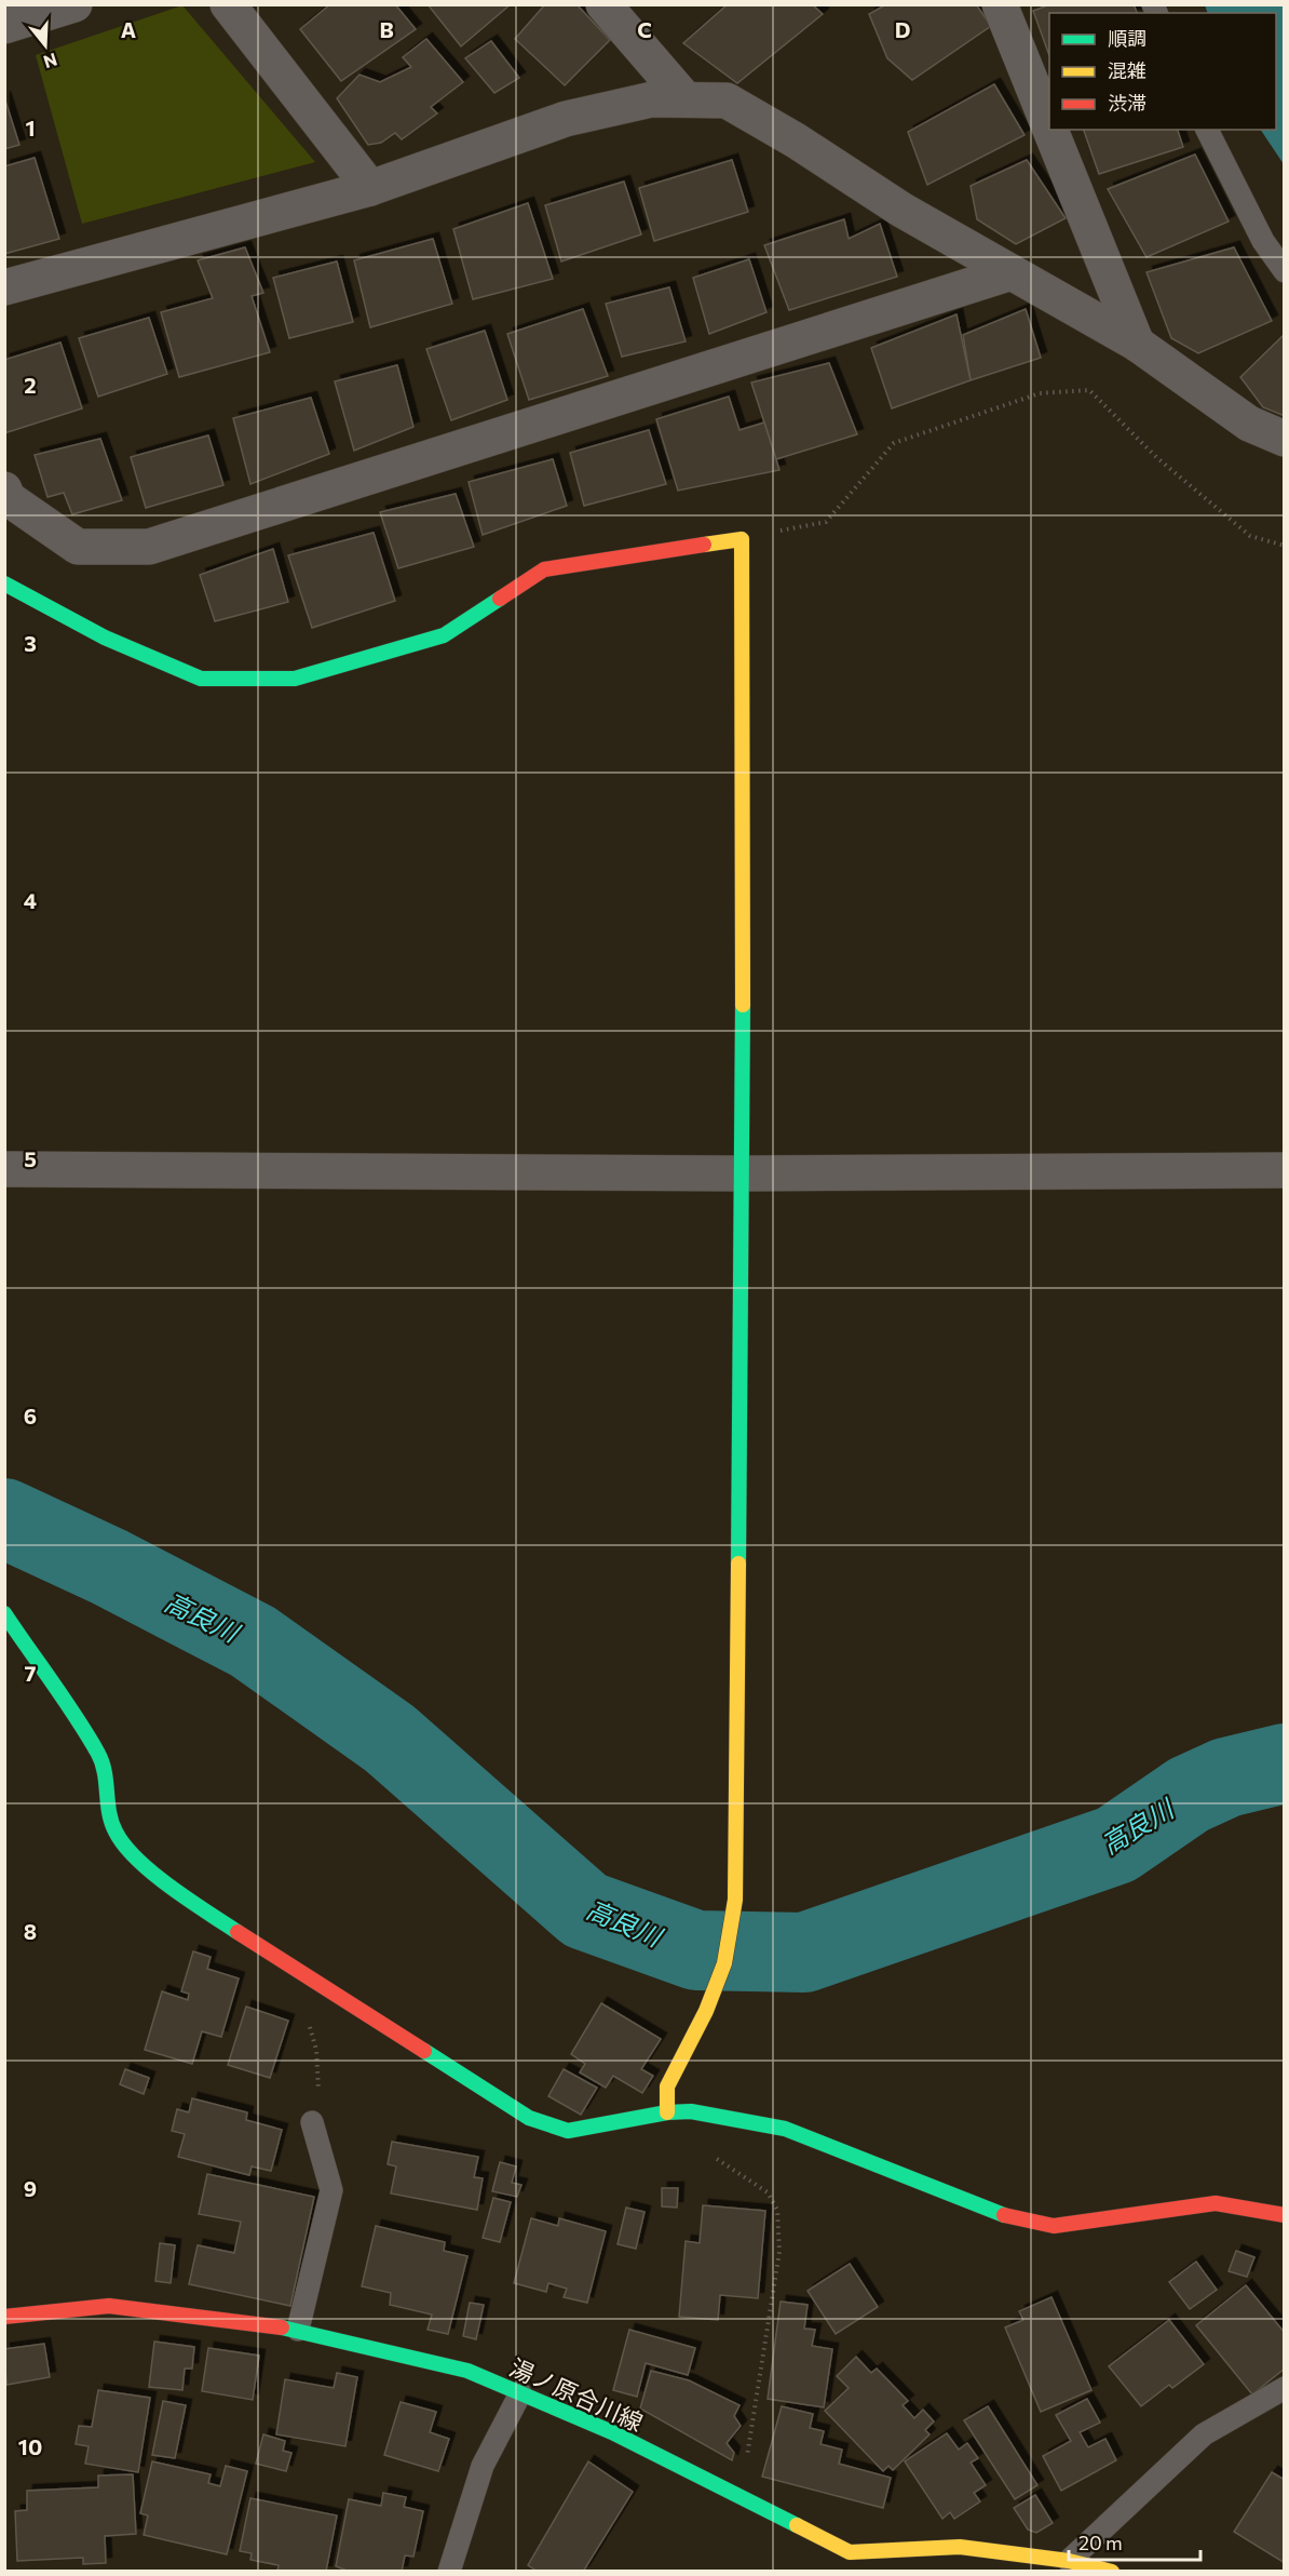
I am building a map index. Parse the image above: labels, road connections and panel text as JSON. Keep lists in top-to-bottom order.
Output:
{
  "streets": {
    "street": ["湯ノ原合川線"]
  },
  "water": ["高良川"],
  "legend": ["順調", "混雑", "渋滞"],
  "scale_bar": "20 m",
  "north": "bottom",
  "grid": {
    "columns": [
      "A",
      "B",
      "C",
      "D"
    ],
    "rows": [
      "1",
      "2",
      "3",
      "4",
      "5",
      "6",
      "7",
      "8",
      "9",
      "10"
    ]
  }
}
